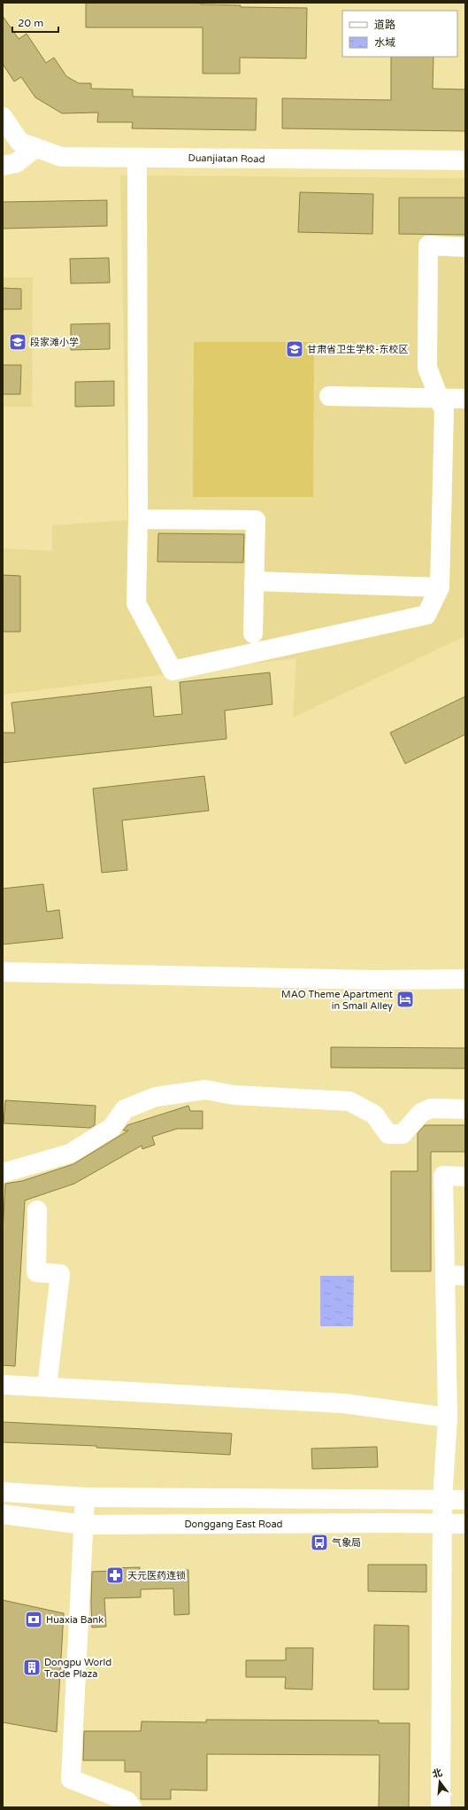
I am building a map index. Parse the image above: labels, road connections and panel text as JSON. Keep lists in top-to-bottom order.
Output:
{
  "streets": {
    "main road": ["Duanjiatan Road", "Donggang East Road"]
  },
  "places": {
    "school or university": ["段家滩小学", "甘肃省卫生学校-东校区"],
    "hotel": ["MAO Theme Apartment in Small Alley"],
    "bus stop": ["气象局"],
    "pharmacy": ["天元医药连锁"],
    "bank": ["Huaxia Bank"],
    "building": ["Dongpu World Trade Plaza"]
  },
  "legend": ["道路", "水域"],
  "scale_bar": "20 m",
  "north": "top"
}
